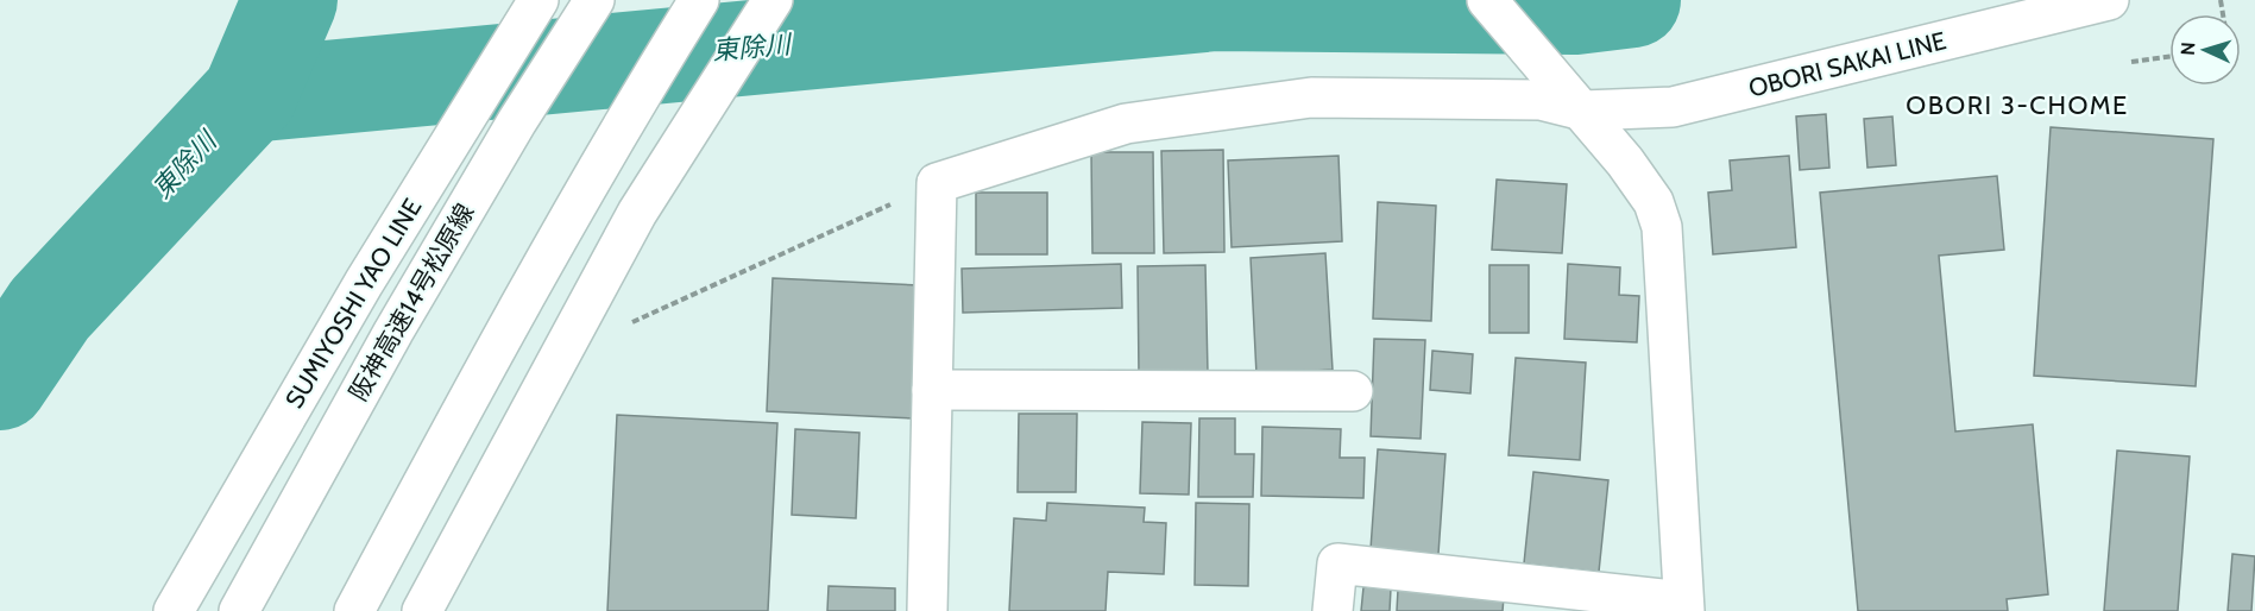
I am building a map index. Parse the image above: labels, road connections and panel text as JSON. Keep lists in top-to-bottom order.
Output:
{
  "streets": {
    "main road": ["OBORI SAKAI LINE", "阪神高速14号松原線", "SUMIYOSHI YAO LINE"]
  },
  "districts": ["OBORI 3-CHOME"],
  "water": ["東除川"],
  "north": "left"
}
